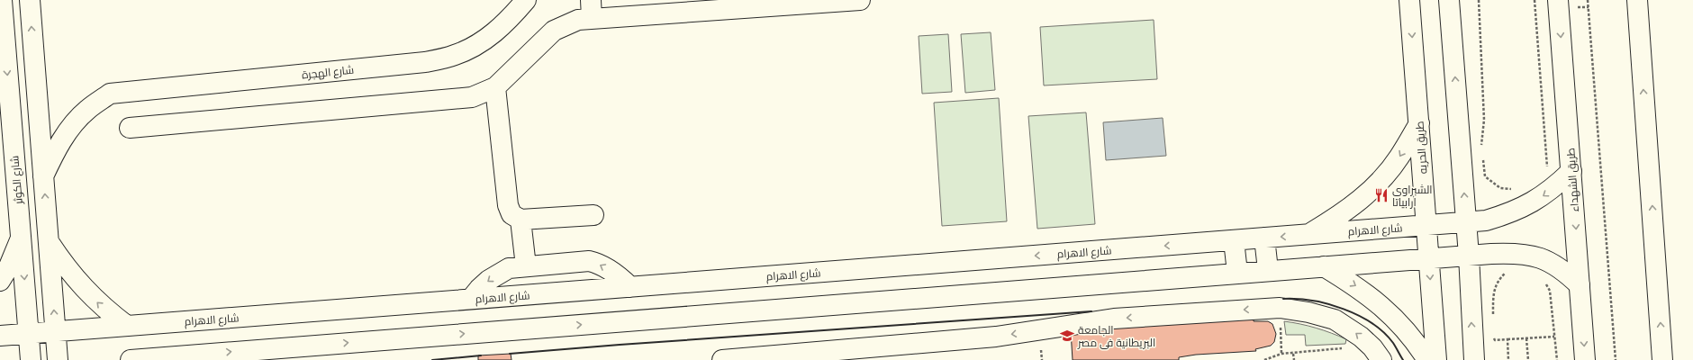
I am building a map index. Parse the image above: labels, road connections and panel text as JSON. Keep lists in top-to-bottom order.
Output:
{
  "streets": {
    "street": [
      "شارع الهجرة",
      "طريق الحريه",
      "شارع الكوثر",
      "طريق الشهداء",
      "شارع الاهرام"
    ]
  },
  "crossings": [
    ["طريق الحريه", "شارع الاهرام"],
    ["شارع الكوثر", "شارع الاهرام"],
    ["طريق الشهداء", "شارع الاهرام"]
  ],
  "places": {
    "restaurant": ["الشبراوى ارابياتا"],
    "school or university": ["الجامعة البريطانية فى مصر"]
  }
}
